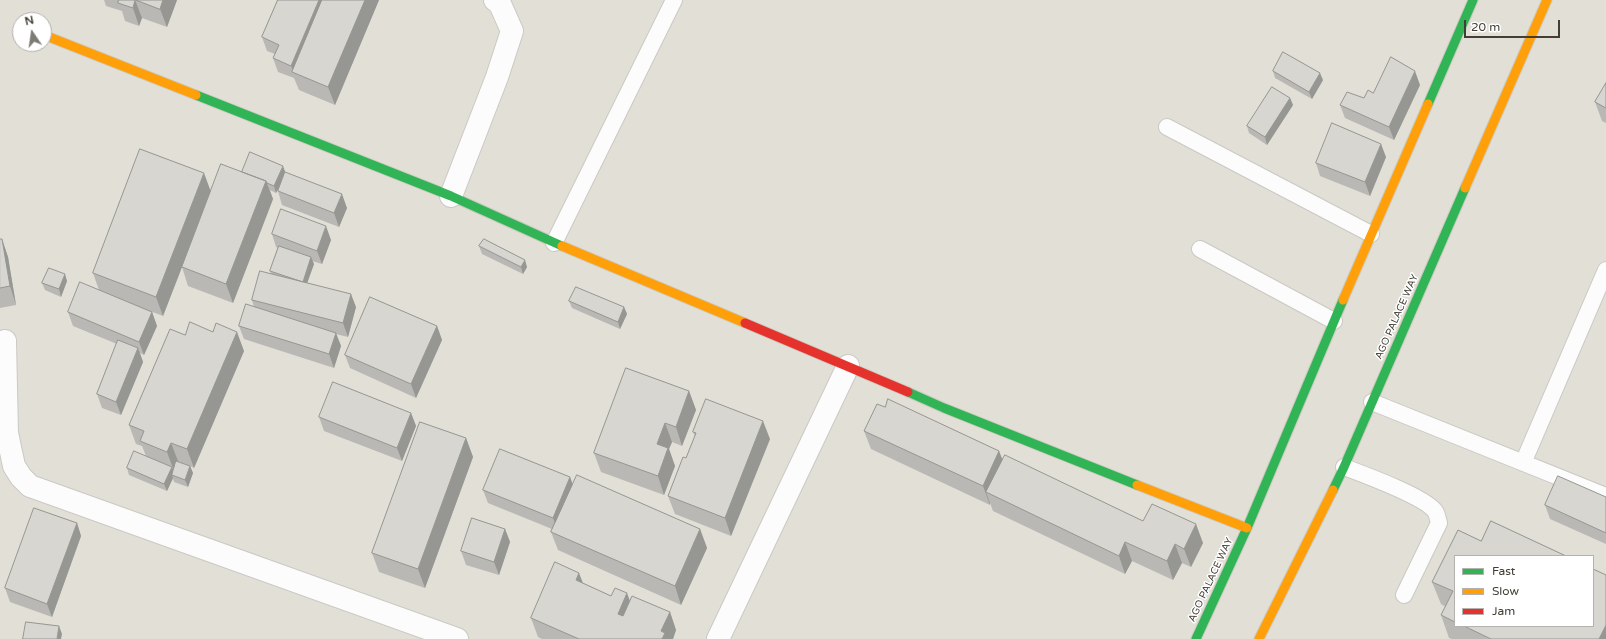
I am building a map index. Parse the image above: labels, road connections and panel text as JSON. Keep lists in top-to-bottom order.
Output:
{
  "streets": {
    "main road": ["AGO PALACE WAY"]
  },
  "legend": ["Fast", "Slow", "Jam"],
  "scale_bar": "20 m",
  "north": "top"
}
